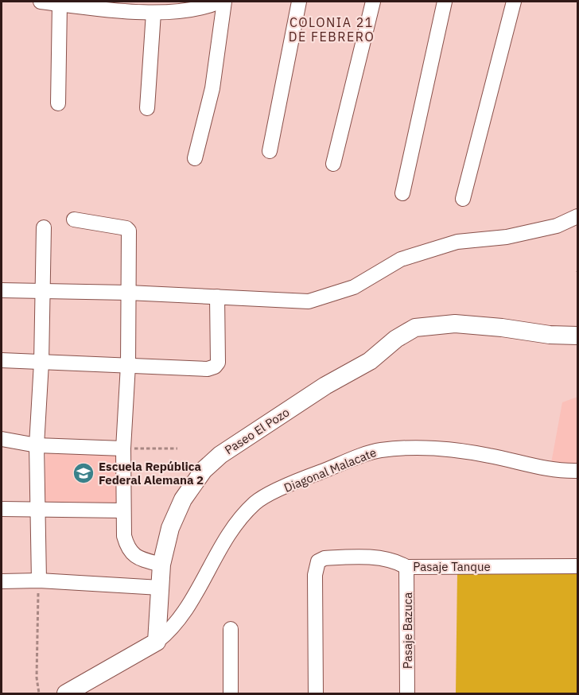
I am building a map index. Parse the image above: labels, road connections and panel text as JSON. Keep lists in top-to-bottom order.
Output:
{
  "streets": {
    "street": [
      "Paseo El Pozo",
      "Diagonal Malacate",
      "Pasaje Tanque",
      "Pasaje Bazuca"
    ]
  },
  "crossings": [
    ["Paseo El Pozo", "Diagonal Malacate"],
    ["Pasaje Tanque", "Pasaje Bazuca"]
  ],
  "districts": ["COLONIA 21 DE FEBRERO"],
  "places": {
    "school or university": ["Escuela República Federal Alemana 2"]
  }
}
